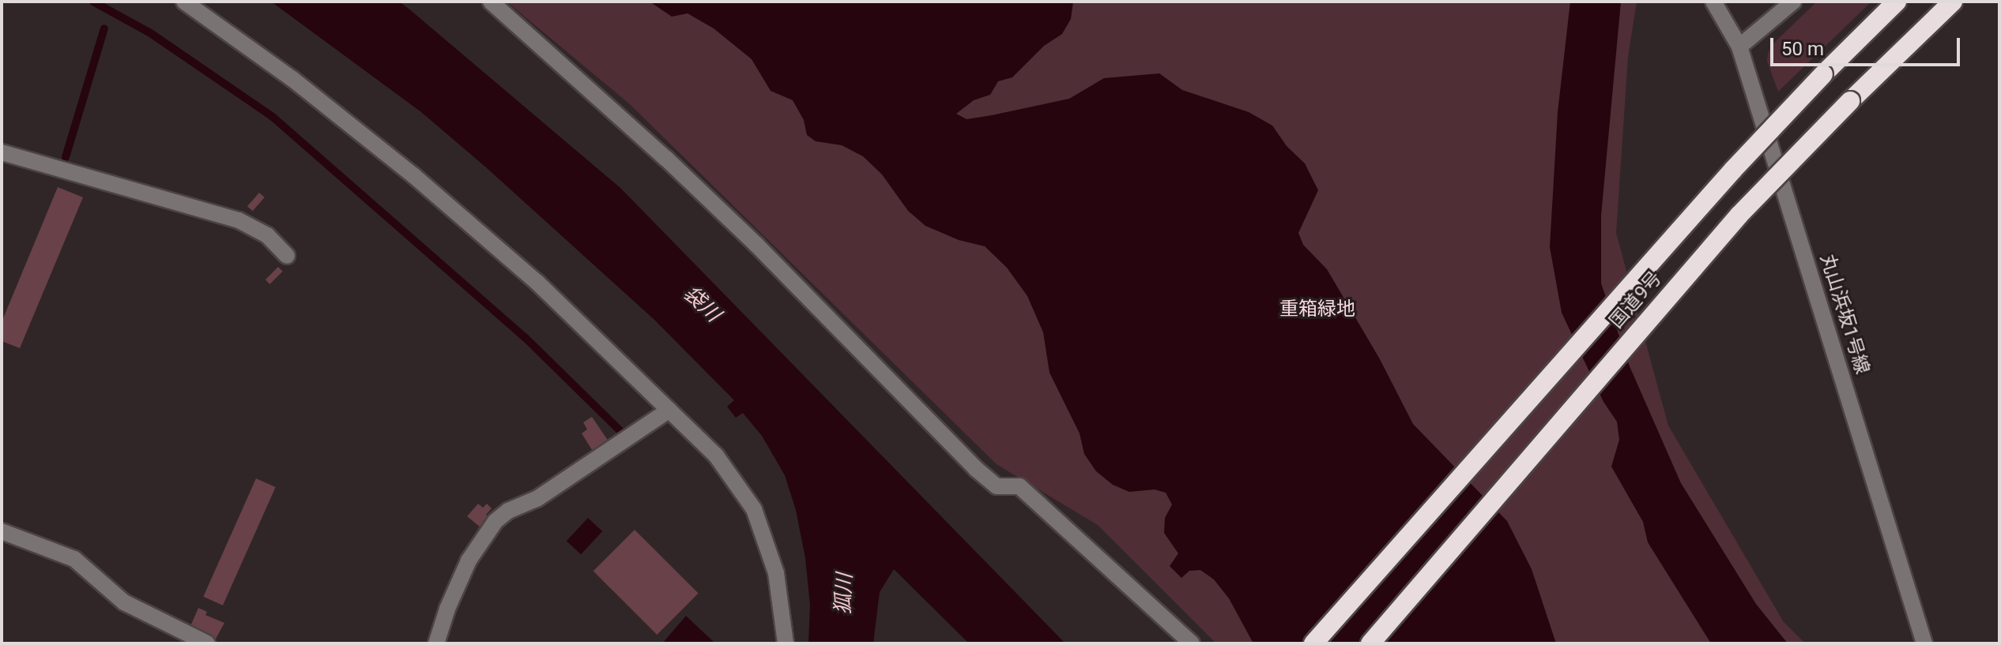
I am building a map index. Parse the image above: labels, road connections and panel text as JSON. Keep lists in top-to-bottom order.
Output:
{
  "streets": {
    "highway": ["国道9号"],
    "street": ["丸山浜坂1号線"]
  },
  "water": ["袋川", "狐川"],
  "parks": ["重箱緑地"],
  "scale_bar": "50 m"
}
